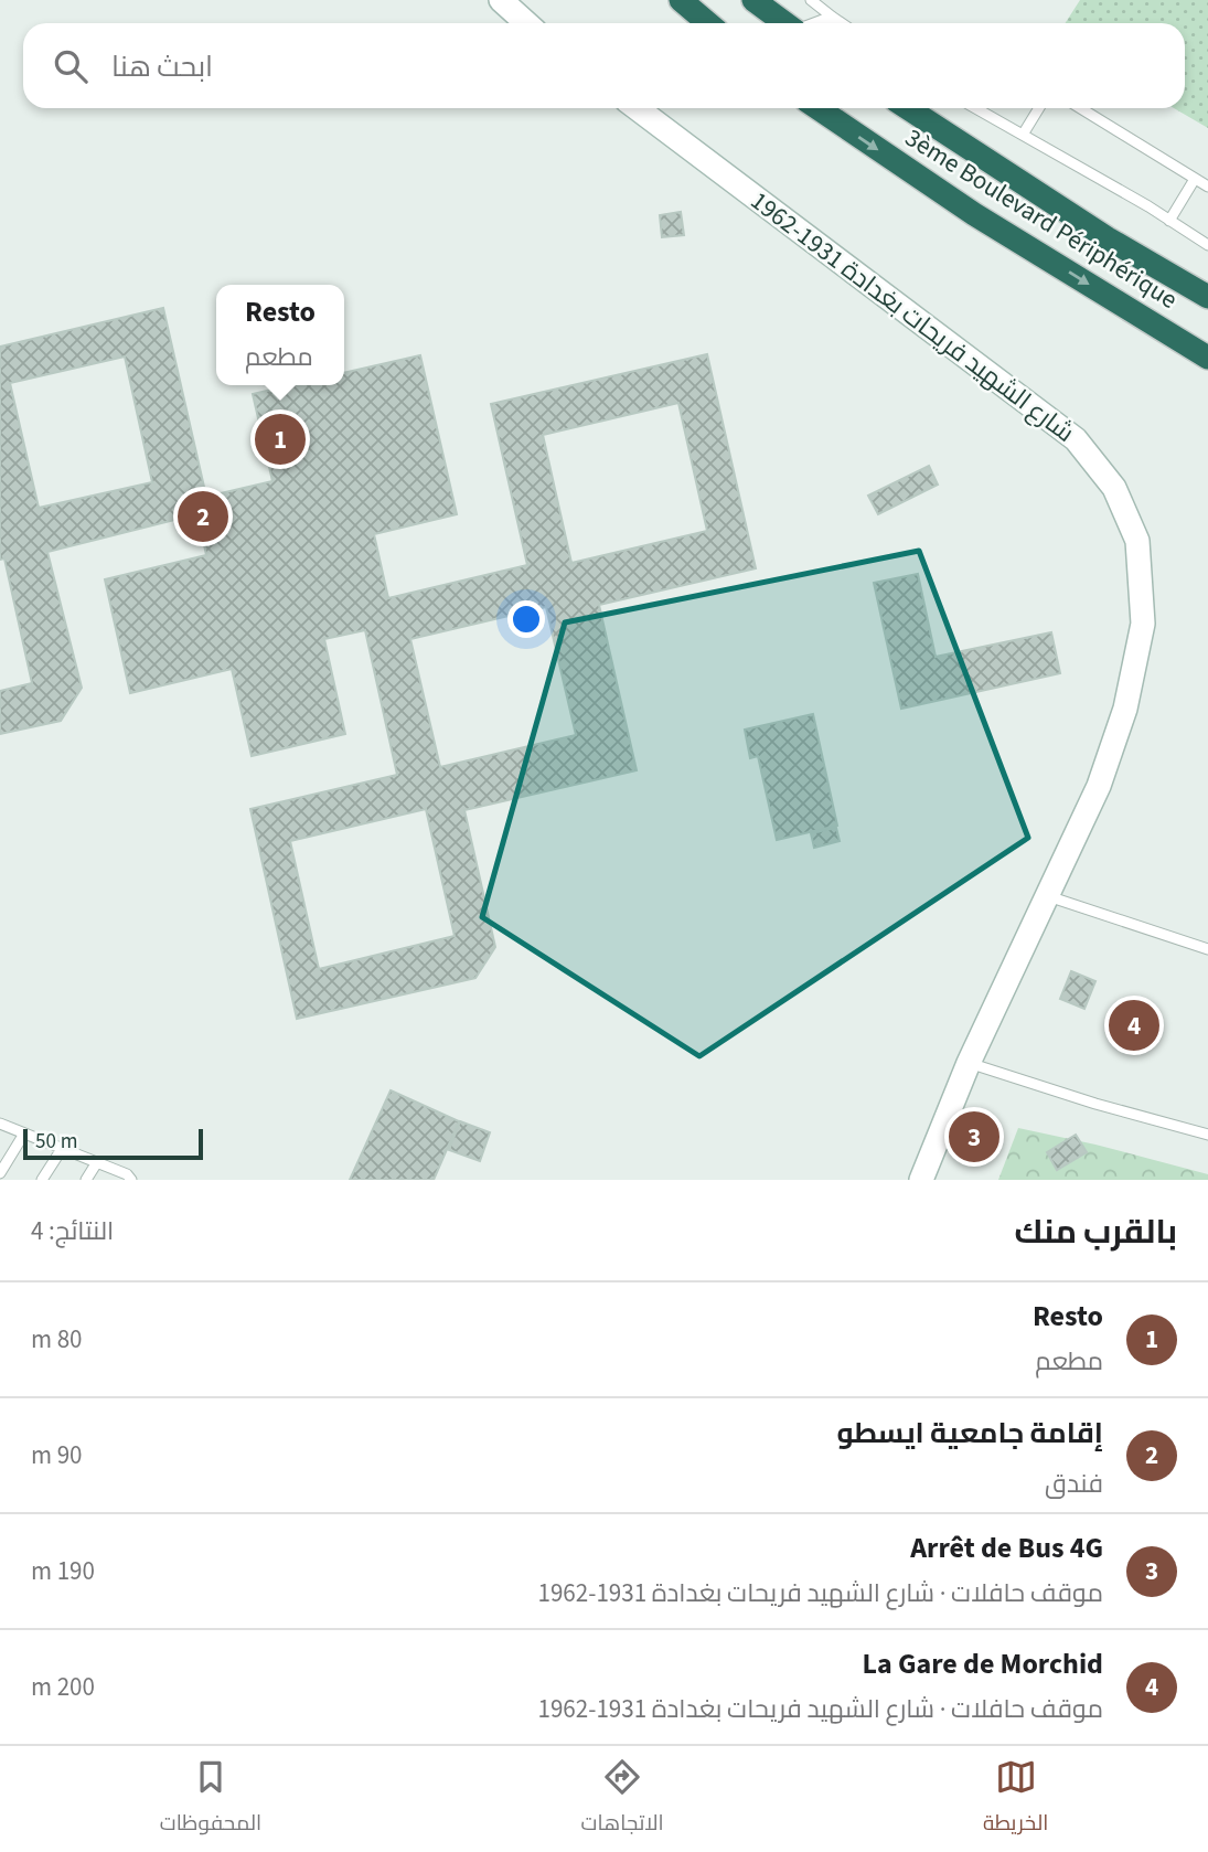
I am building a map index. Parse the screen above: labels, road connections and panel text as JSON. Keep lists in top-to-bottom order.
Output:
{
  "streets": {
    "highway": ["3ème Boulevard Périphérique"],
    "main road": ["شارع الشهيد فريحات بغدادة 1931-1962"]
  },
  "scale_bar": "50 m",
  "page": {
    "search": "ابحث هنا",
    "popup": ["Resto", "مطعم"],
    "pins": [
      "1",
      "2",
      "4",
      "3"
    ],
    "scale": "50 m",
    "heading": ["بالقرب منك", "النتائج: 4"],
    "list": [
      {
        "mark": "1",
        "name": "Resto",
        "note": "مطعم",
        "value": "80 m"
      },
      {
        "mark": "2",
        "name": "إقامة جامعية ايسطو",
        "note": "فندق",
        "value": "90 m"
      },
      {
        "mark": "3",
        "name": "Arrêt de Bus 4G",
        "note": "موقف حافلات · شارع الشهيد فريحات بغدادة 1931-1962",
        "value": "190 m"
      },
      {
        "mark": "4",
        "name": "La Gare de Morchid",
        "note": "موقف حافلات · شارع الشهيد فريحات بغدادة 1931-1962",
        "value": "200 m"
      }
    ],
    "nav": ["الخريطة", "الاتجاهات", "المحفوظات"]
  }
}
